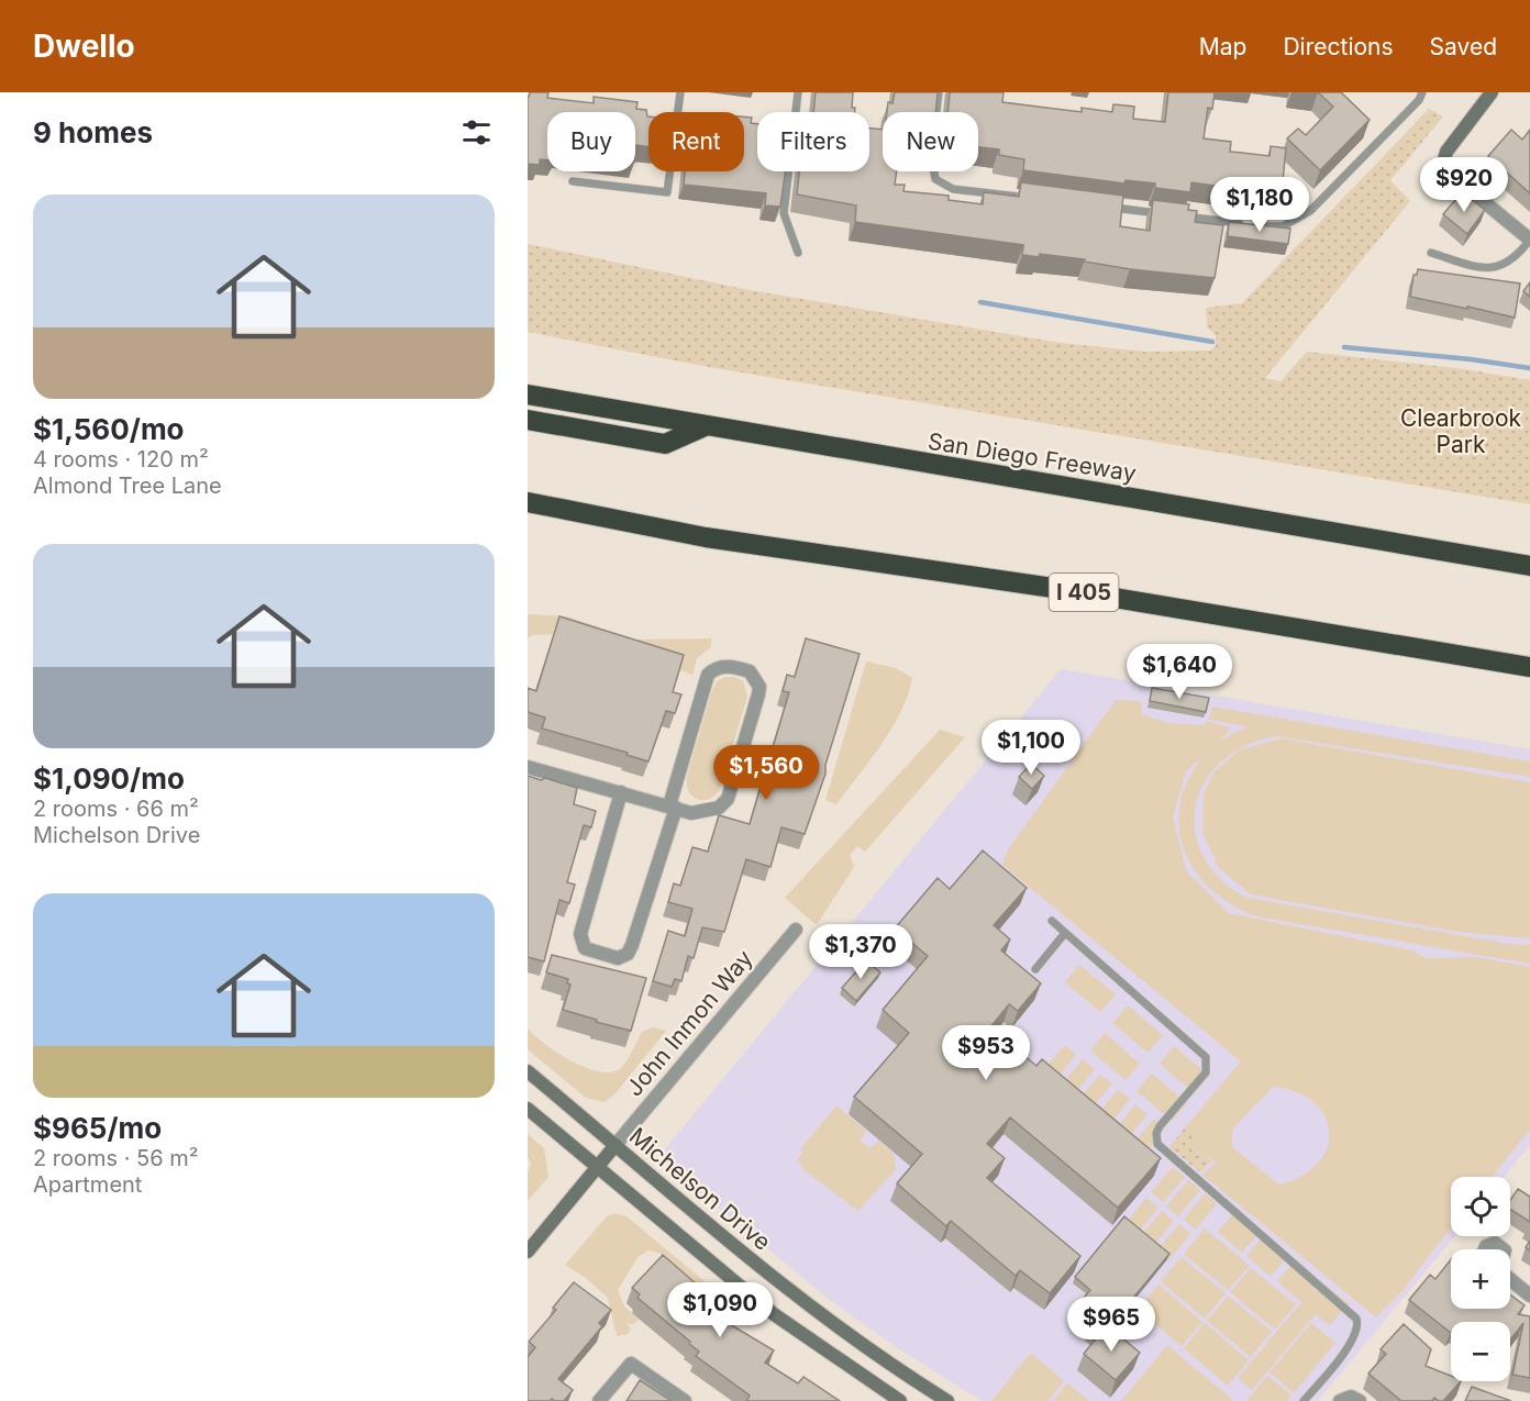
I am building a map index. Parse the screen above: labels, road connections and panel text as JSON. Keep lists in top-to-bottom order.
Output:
{
  "streets": {
    "highway": ["San Diego Freeway", "I 405"],
    "main road": ["Michelson Drive"],
    "street": ["John Inmon Way"]
  },
  "crossings": [
    ["John Inmon Way", "Michelson Drive"]
  ],
  "parks": ["Clearbrook Park"],
  "page": {
    "header": "Dwello",
    "nav": ["Map", "Directions", "Saved"],
    "heading": "9 homes",
    "chip": [
      "Buy",
      "Rent",
      "Filters",
      "New"
    ],
    "price": [
      "$920",
      "$1,180",
      "$1,640",
      "$1,100",
      "$1,560",
      "$1,370",
      "$953",
      "$1,090",
      "$965"
    ],
    "list": [
      {
        "name": "$1,560/mo",
        "note": "4 rooms · 120 m² · Almond Tree Lane"
      },
      {
        "name": "$1,090/mo",
        "note": "2 rooms · 66 m² · Michelson Drive"
      },
      {
        "name": "$965/mo",
        "note": "2 rooms · 56 m² · Apartment"
      }
    ],
    "map_buttons": ["+", "−"]
  }
}
